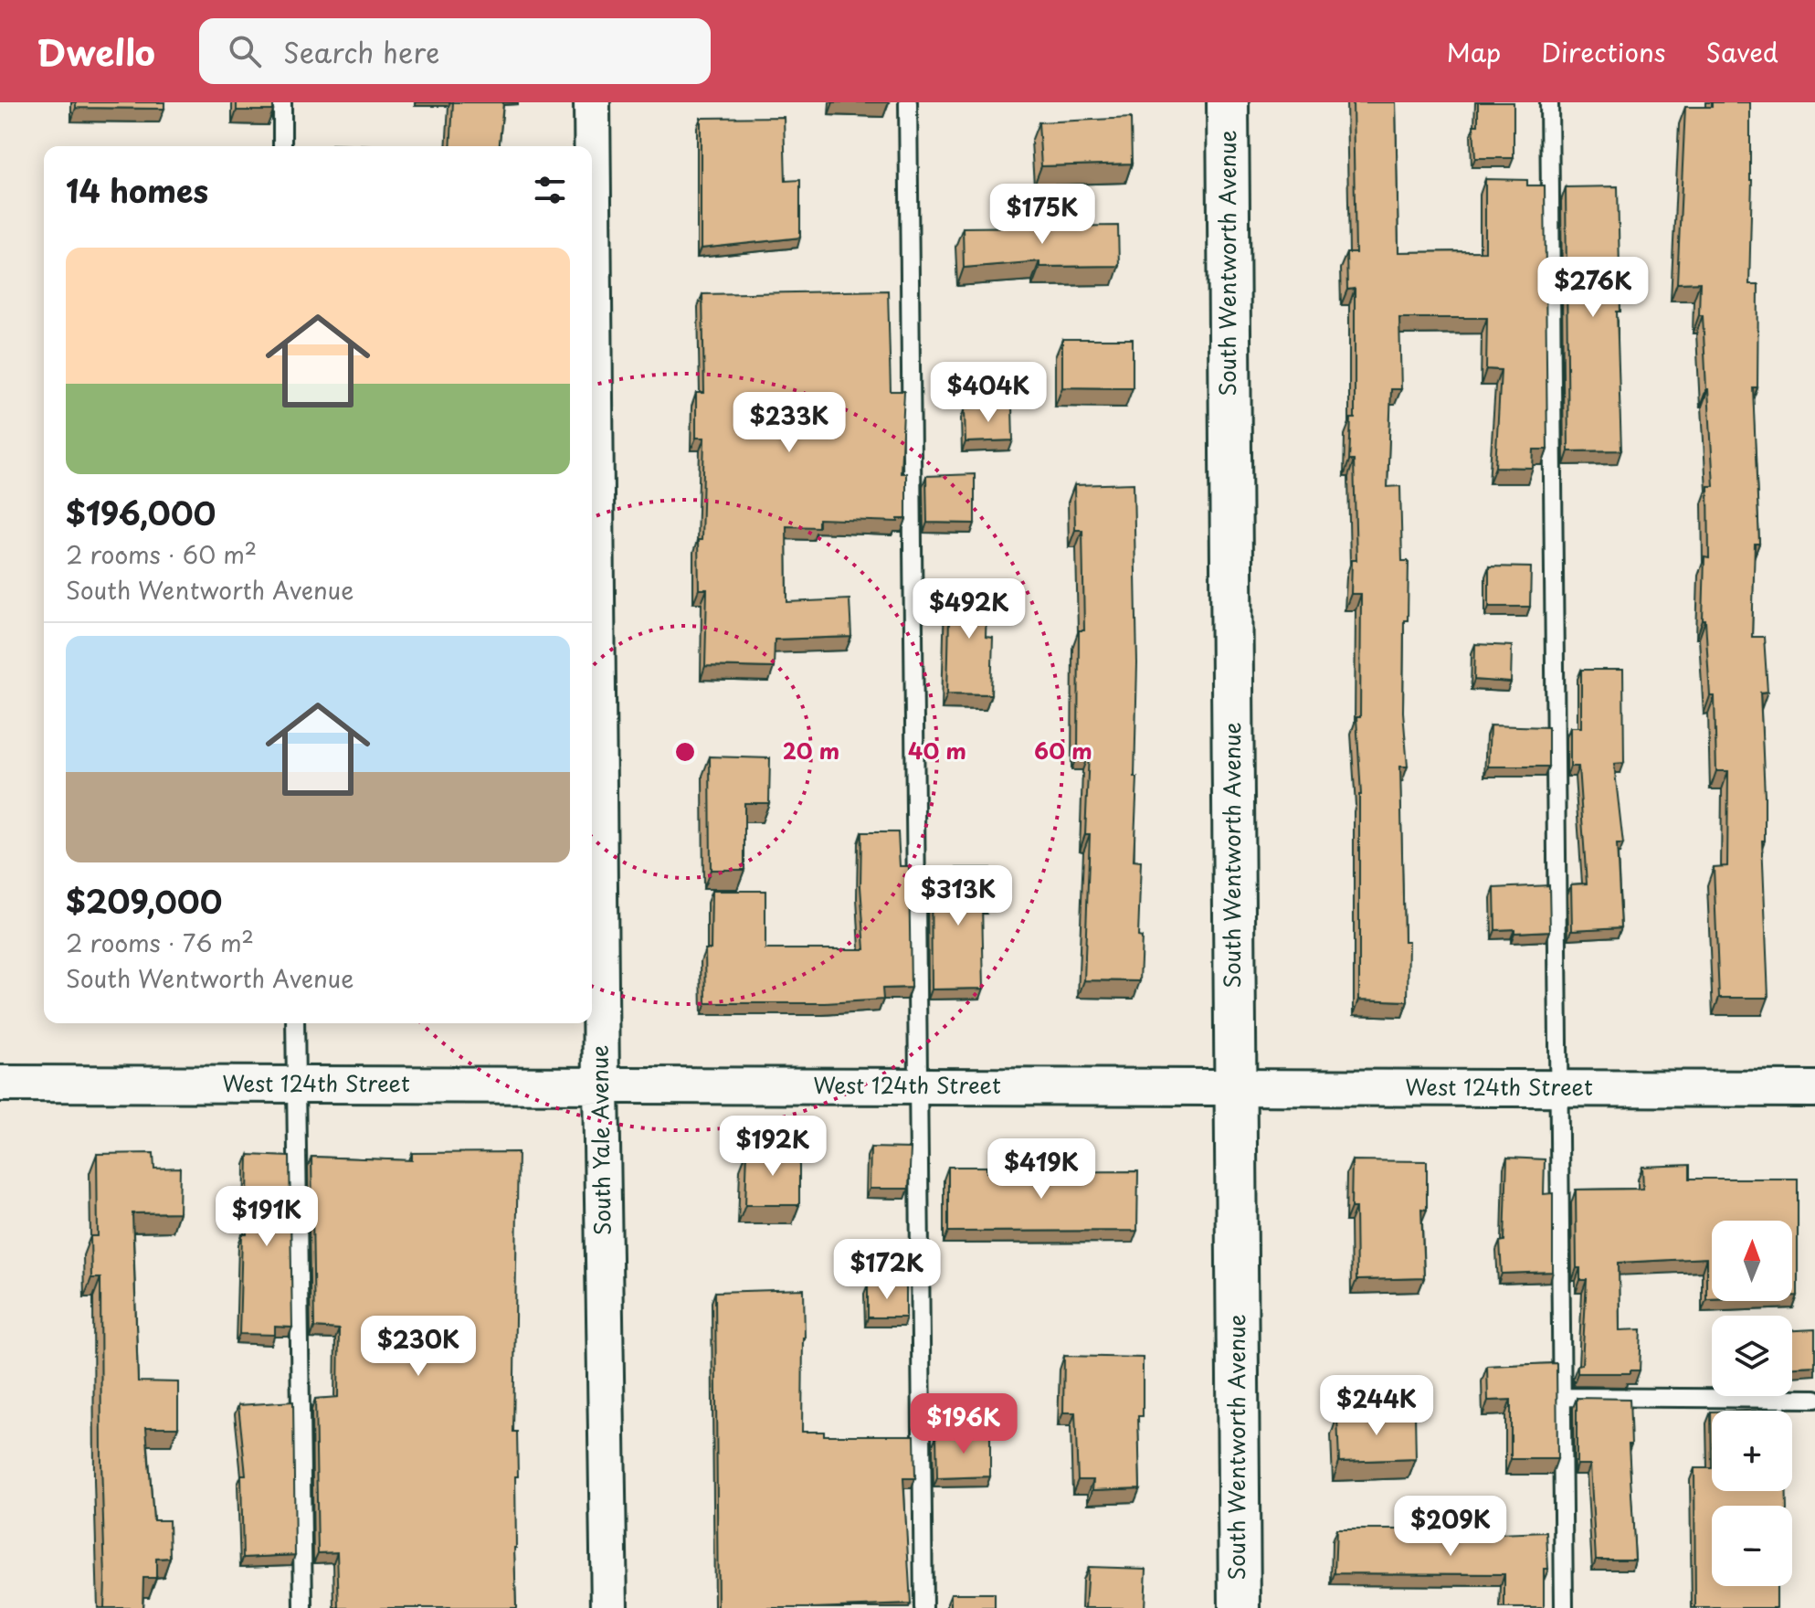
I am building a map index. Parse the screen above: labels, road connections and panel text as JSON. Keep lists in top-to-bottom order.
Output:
{
  "streets": {
    "street": ["South Wentworth Avenue", "West 124th Street", "South Yale Avenue"]
  },
  "crossings": [
    ["South Wentworth Avenue", "West 124th Street"],
    ["West 124th Street", "South Yale Avenue"]
  ],
  "north": "top",
  "page": {
    "header": "Dwello",
    "search": "Search here",
    "nav": ["Map", "Directions", "Saved"],
    "heading": "14 homes",
    "price": [
      "$175K",
      "$276K",
      "$404K",
      "$233K",
      "$492K",
      "$313K",
      "$192K",
      "$419K",
      "$191K",
      "$172K",
      "$230K",
      "$244K",
      "$196K",
      "$209K"
    ],
    "list": [
      {
        "name": "$196,000",
        "note": "2 rooms · 60 m² · South Wentworth Avenue"
      },
      {
        "name": "$209,000",
        "note": "2 rooms · 76 m² · South Wentworth Avenue"
      }
    ],
    "map_buttons": ["+", "−"]
  },
  "rings": ["20 m", "40 m", "60 m"]
}
